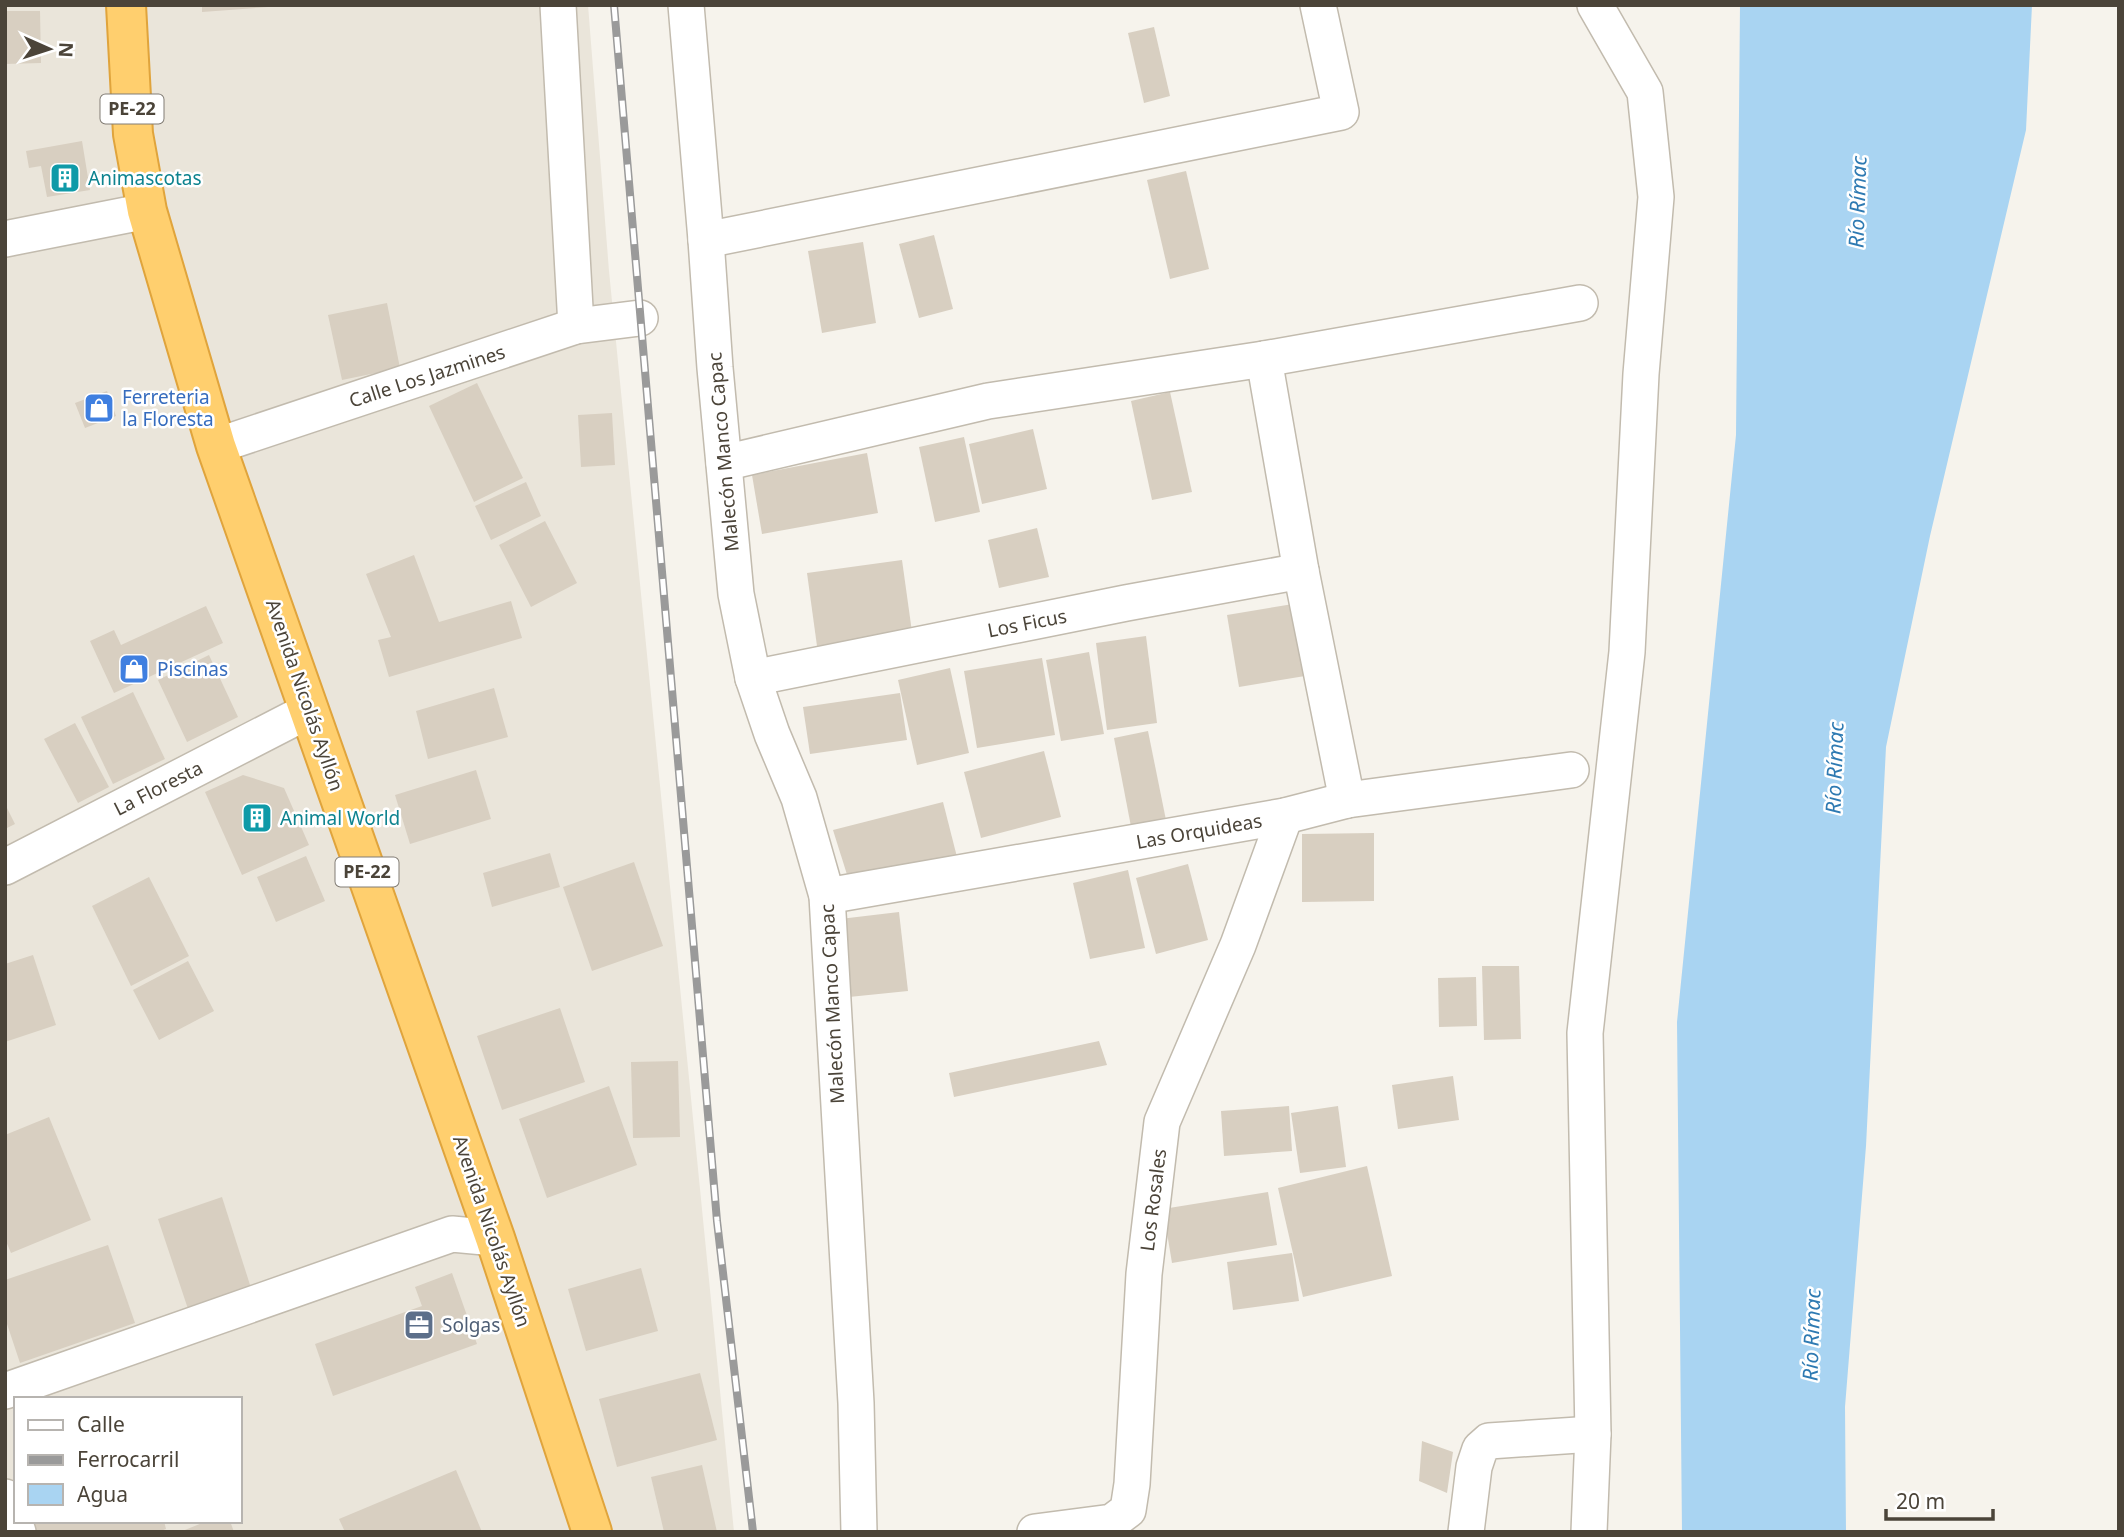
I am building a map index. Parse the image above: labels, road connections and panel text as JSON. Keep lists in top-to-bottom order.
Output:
{
  "streets": {
    "highway": ["PE-22", "Avenida Nicolás Ayllón"],
    "street": [
      "Calle Los Jazmines",
      "Malecón Manco Capac",
      "Los Ficus",
      "La Floresta",
      "Las Orquideas",
      "Los Rosales"
    ]
  },
  "crossings": [
    ["Calle Los Jazmines", "Avenida Nicolás Ayllón"],
    ["Malecón Manco Capac", "Los Ficus"],
    ["Malecón Manco Capac", "Las Orquideas"],
    ["Avenida Nicolás Ayllón", "La Floresta"],
    ["Las Orquideas", "Los Rosales"]
  ],
  "water": ["Río Rímac"],
  "places": {
    "building": ["Animascotas", "Animal World"],
    "shop": ["Ferreteria la Floresta", "Piscinas"],
    "office": ["Solgas"]
  },
  "legend": ["Calle", "Ferrocarril", "Agua"],
  "scale_bar": "20 m",
  "north": "right"
}
